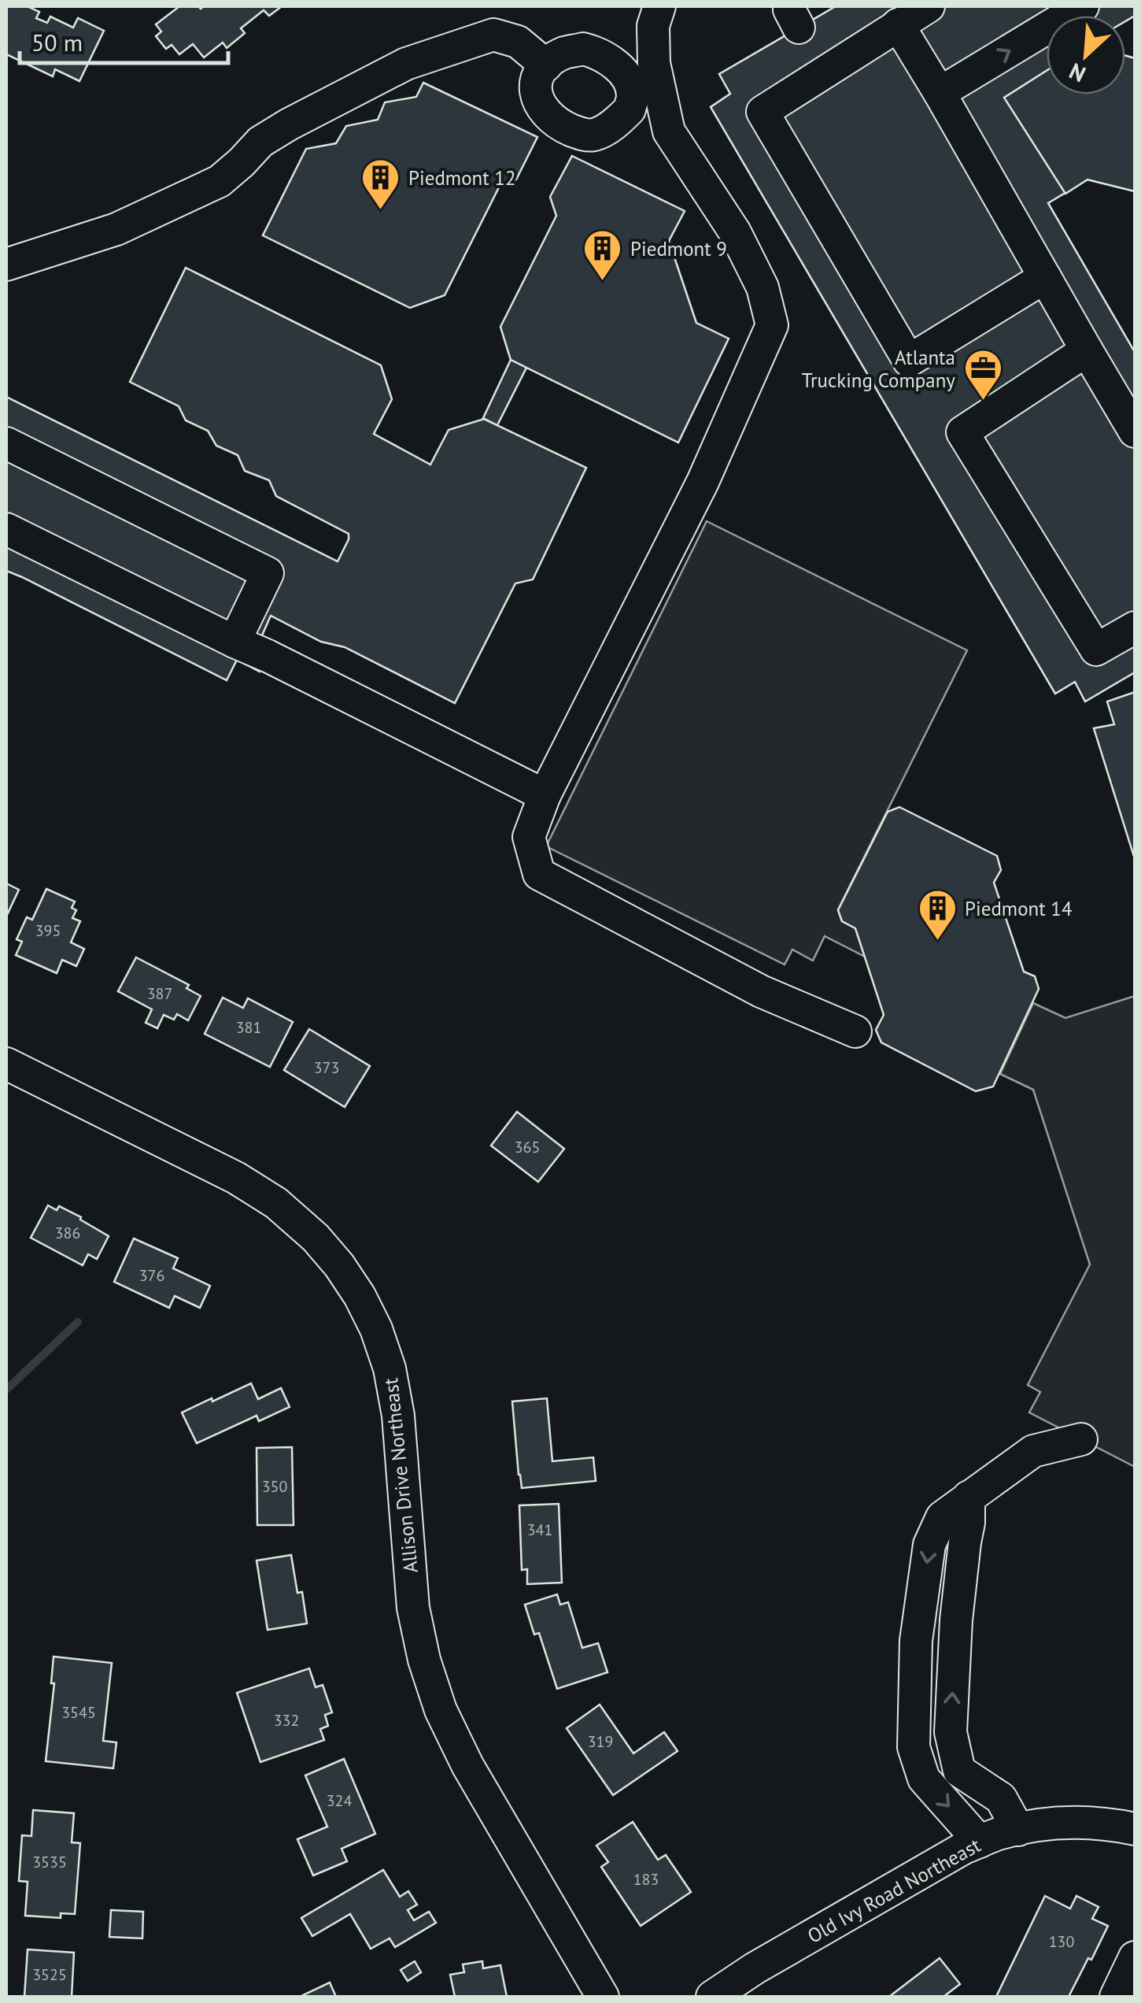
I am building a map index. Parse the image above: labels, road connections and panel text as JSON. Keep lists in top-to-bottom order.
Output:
{
  "streets": {
    "street": ["Allison Drive Northeast", "Old Ivy Road Northeast"]
  },
  "places": {
    "building": ["Piedmont 12", "Piedmont 9", "Piedmont 14"],
    "office": ["Atlanta Trucking Company"]
  },
  "house_numbers": [
    "395",
    "387",
    "381",
    "373",
    "365",
    "386",
    "376",
    "350",
    "341",
    "3545",
    "332",
    "319",
    "324",
    "3535",
    "183",
    "130",
    "3525"
  ],
  "scale_bar": "50 m",
  "north": "bottom left"
}
